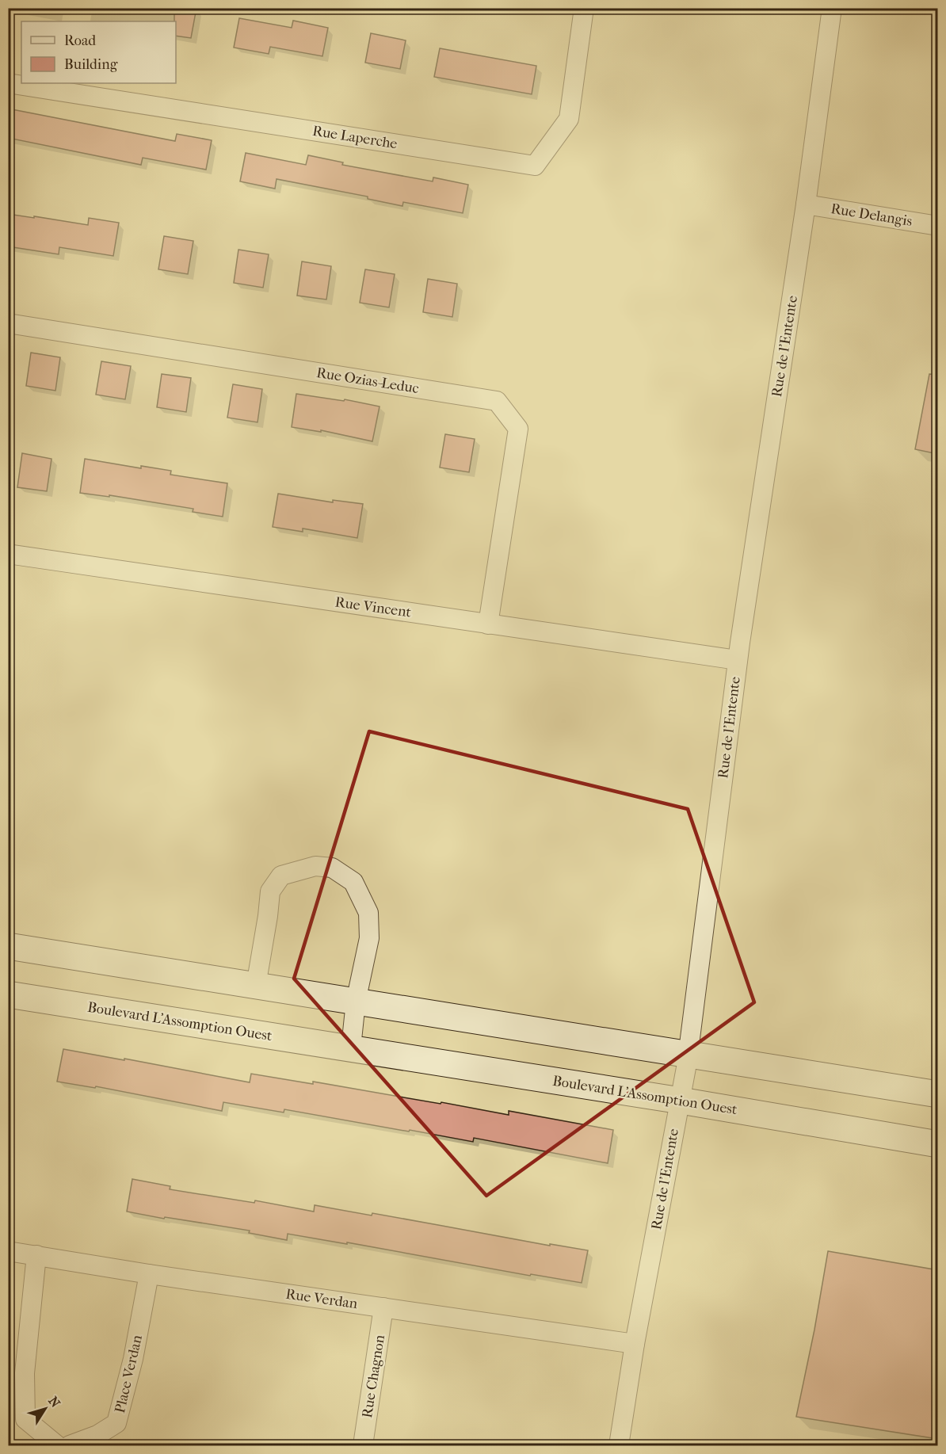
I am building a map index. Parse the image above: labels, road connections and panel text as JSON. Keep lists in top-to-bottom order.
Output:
{
  "streets": {
    "street": [
      "Rue Laperche",
      "Rue Delangis",
      "Rue de l'Entente",
      "Rue Ozias-Leduc",
      "Rue Vincent",
      "Boulevard L'Assomption Ouest",
      "Rue Verdan",
      "Place Verdan",
      "Rue Chagnon"
    ]
  },
  "crossings": [
    ["Rue Delangis", "Rue de l'Entente"],
    ["Rue de l'Entente", "Rue Vincent"],
    ["Rue de l'Entente", "Boulevard L'Assomption Ouest"],
    ["Rue de l'Entente", "Rue Verdan"],
    ["Rue Ozias-Leduc", "Rue Vincent"],
    ["Rue Verdan", "Place Verdan"],
    ["Rue Verdan", "Rue Chagnon"]
  ],
  "legend": ["Road", "Building"],
  "north": "top right"
}
